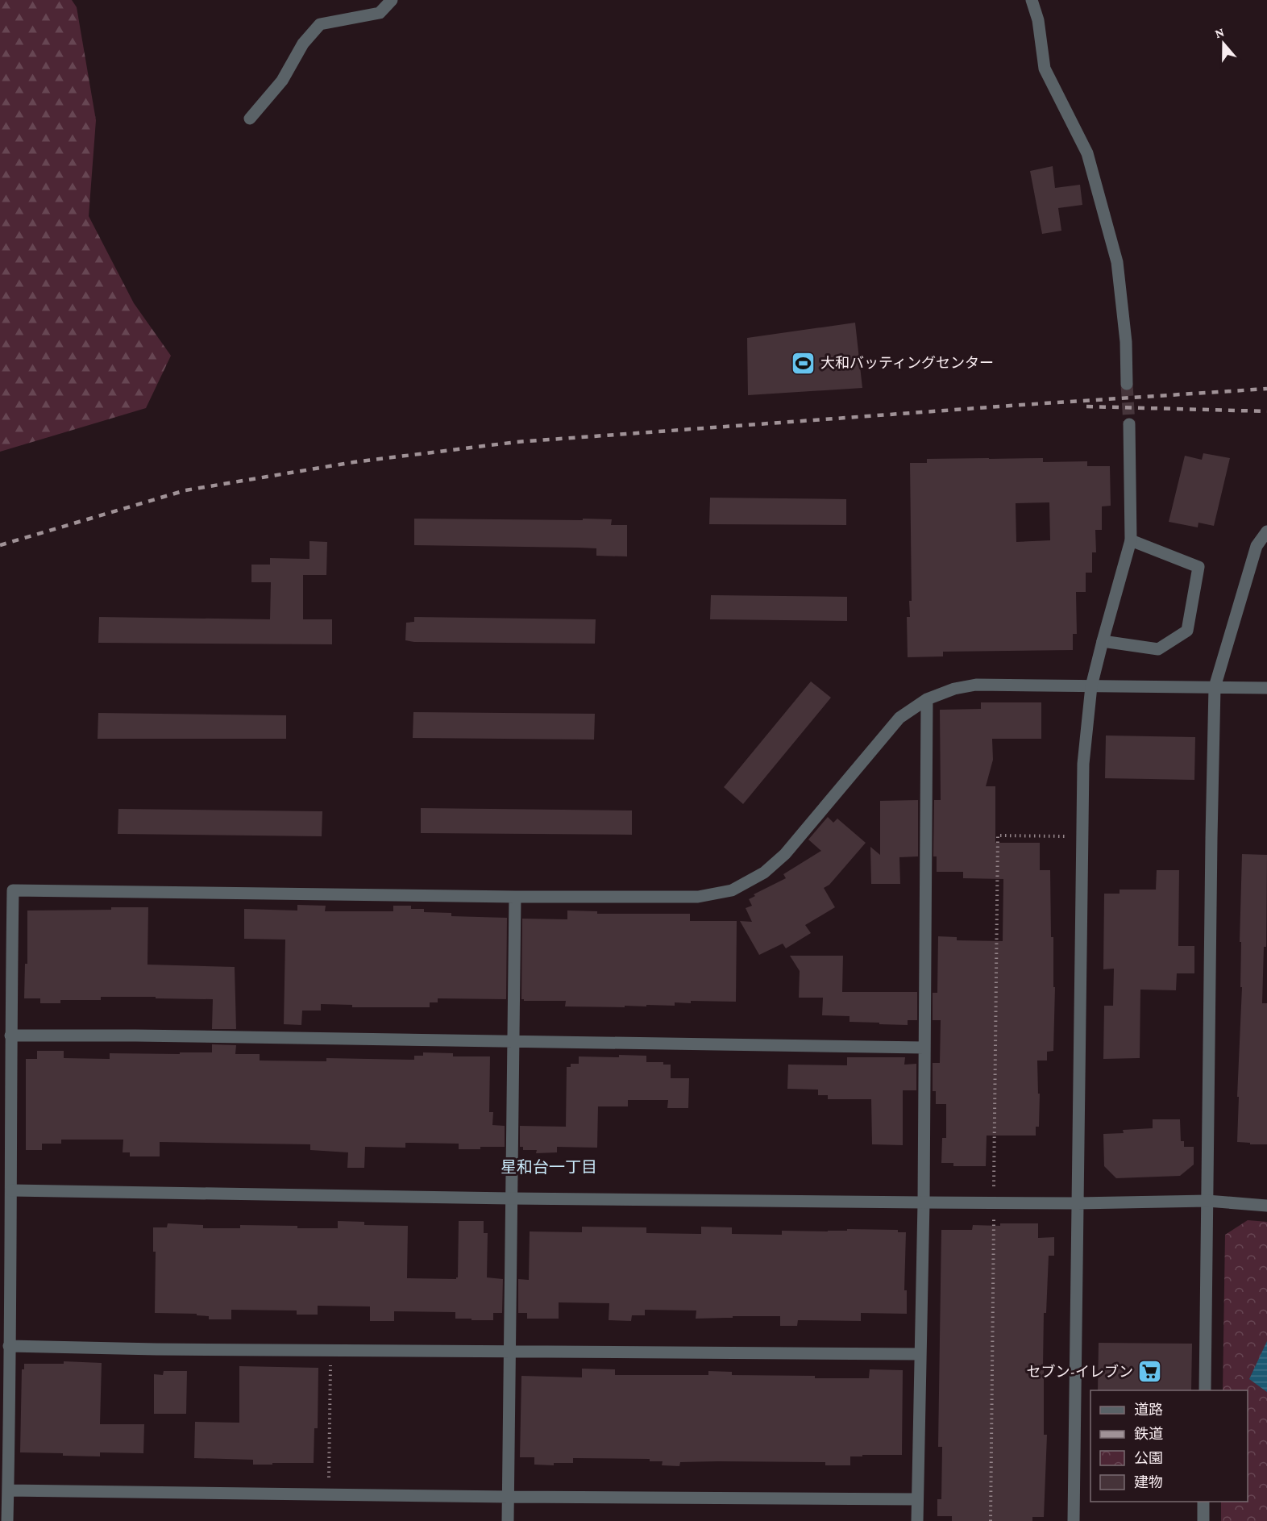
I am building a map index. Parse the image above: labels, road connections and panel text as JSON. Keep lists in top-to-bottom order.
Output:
{
  "districts": ["星和台一丁目"],
  "places": {
    "sports": ["大和バッティングセンター"],
    "supermarket": ["セブン-イレブン"]
  },
  "legend": [
    "道路",
    "鉄道",
    "公園",
    "建物"
  ],
  "north": "top"
}
